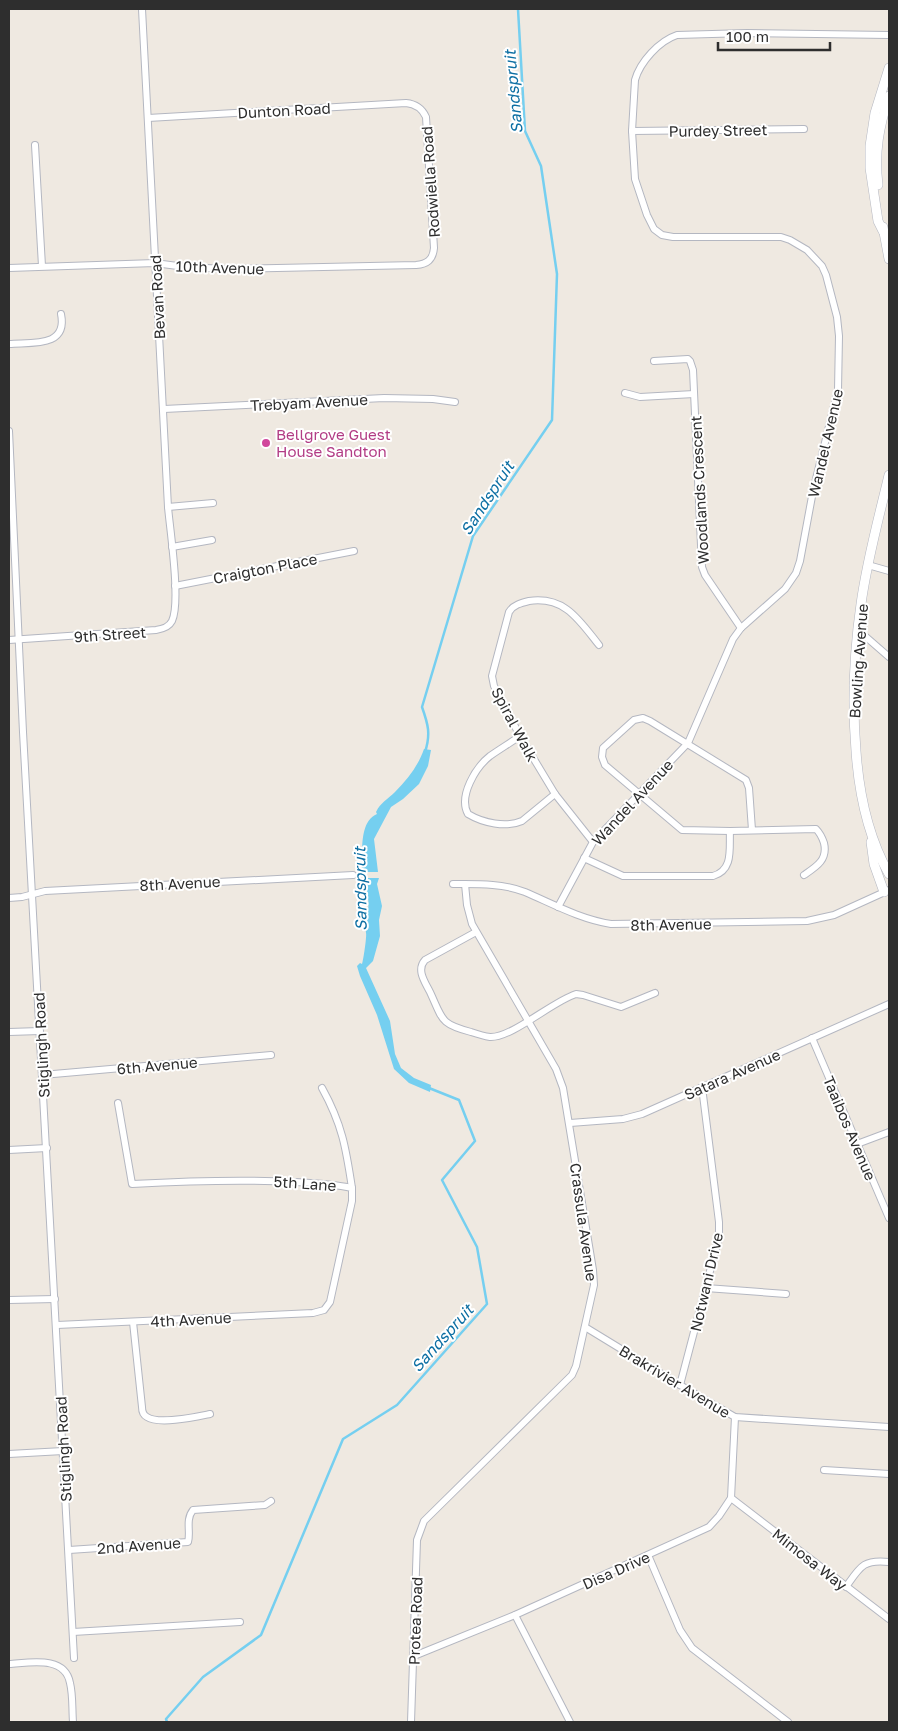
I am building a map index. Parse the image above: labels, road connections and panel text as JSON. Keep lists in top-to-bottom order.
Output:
{
  "streets": {
    "main road": ["Bowling Avenue"],
    "street": [
      "Dunton Road",
      "Purdey Street",
      "Rodwiella Road",
      "10th Avenue",
      "Bevan Road",
      "Trebyam Avenue",
      "Wandel Avenue",
      "Woodlands Crescent",
      "Craigton Place",
      "9th Street",
      "Spiral Walk",
      "8th Avenue",
      "Stiglingh Road",
      "6th Avenue",
      "Satara Avenue",
      "Taaibos Avenue",
      "5th Lane",
      "Crassula Avenue",
      "Notwani Drive",
      "4th Avenue",
      "Brakrivier Avenue",
      "2nd Avenue",
      "Mimosa Way",
      "Disa Drive",
      "Protea Road"
    ]
  },
  "crossings": [
    ["Dunton Road", "Rodwiella Road"],
    ["Dunton Road", "Bevan Road"],
    ["Purdey Street", "Wandel Avenue"],
    ["Rodwiella Road", "10th Avenue"],
    ["10th Avenue", "Bevan Road"],
    ["Bevan Road", "Trebyam Avenue"],
    ["Bevan Road", "Craigton Place"],
    ["Bevan Road", "9th Street"],
    ["Wandel Avenue", "Woodlands Crescent"],
    ["Wandel Avenue", "Spiral Walk"],
    ["Wandel Avenue", "8th Avenue"],
    ["Craigton Place", "9th Street"],
    ["9th Street", "Stiglingh Road"],
    ["8th Avenue", "Stiglingh Road"],
    ["8th Avenue", "Crassula Avenue"],
    ["Stiglingh Road", "6th Avenue"],
    ["Stiglingh Road", "4th Avenue"],
    ["Stiglingh Road", "2nd Avenue"],
    ["Satara Avenue", "Taaibos Avenue"],
    ["Satara Avenue", "Crassula Avenue"],
    ["Satara Avenue", "Notwani Drive"],
    ["5th Lane", "4th Avenue"],
    ["Crassula Avenue", "Brakrivier Avenue"],
    ["Crassula Avenue", "Protea Road"],
    ["Notwani Drive", "Brakrivier Avenue"],
    ["Mimosa Way", "Disa Drive"],
    ["Disa Drive", "Protea Road"]
  ],
  "water": ["Sandspruit"],
  "places": ["Bellgrove Guest House Sandton"],
  "scale_bar": "100 m"
}
